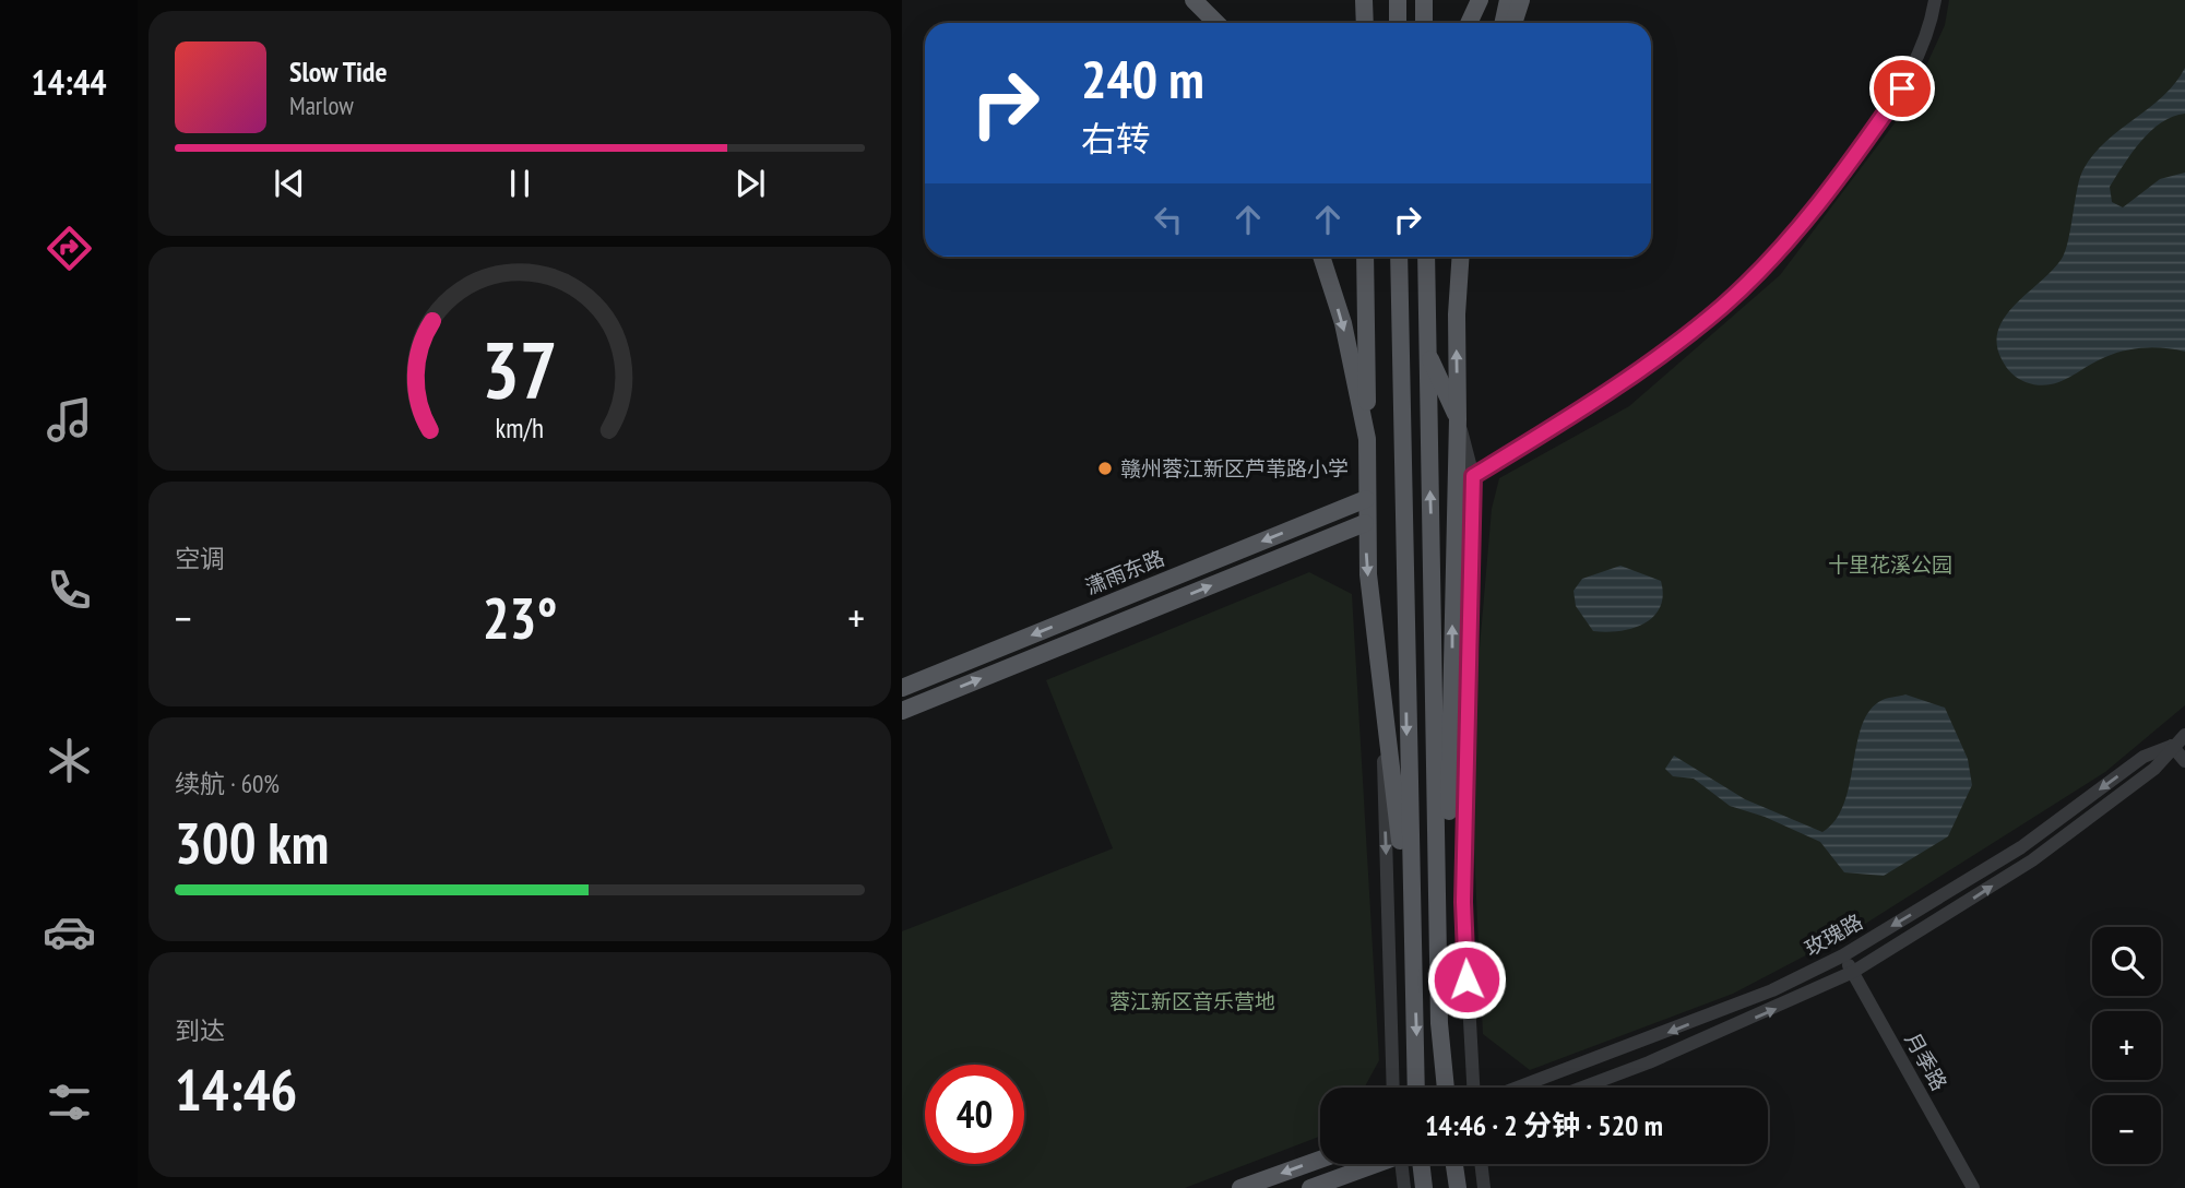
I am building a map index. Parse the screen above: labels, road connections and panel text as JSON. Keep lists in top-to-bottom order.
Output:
{
  "streets": {
    "main road": ["潇雨东路"],
    "street": ["玫瑰路", "月季路"]
  },
  "crossings": [
    ["玫瑰路", "月季路"]
  ],
  "parks": ["十里花溪公园", "蓉江新区音乐营地"],
  "places": ["赣州蓉江新区芦苇路小学"],
  "page": {
    "tabs": "14:44",
    "turn": ["240 m", "右转"],
    "song": ["Slow Tide", "Marlow"],
    "tile": [
      "空调",
      ["续航 · 60%", "300 km"],
      ["到达", "14:46"]
    ],
    "heat": ["−", "23°", "+"],
    "map_buttons": ["+", "−"],
    "limit": "40",
    "trip": "14:46 · 2 分钟 · 520 m",
    "gauge": ["37", "km/h"]
  }
}
